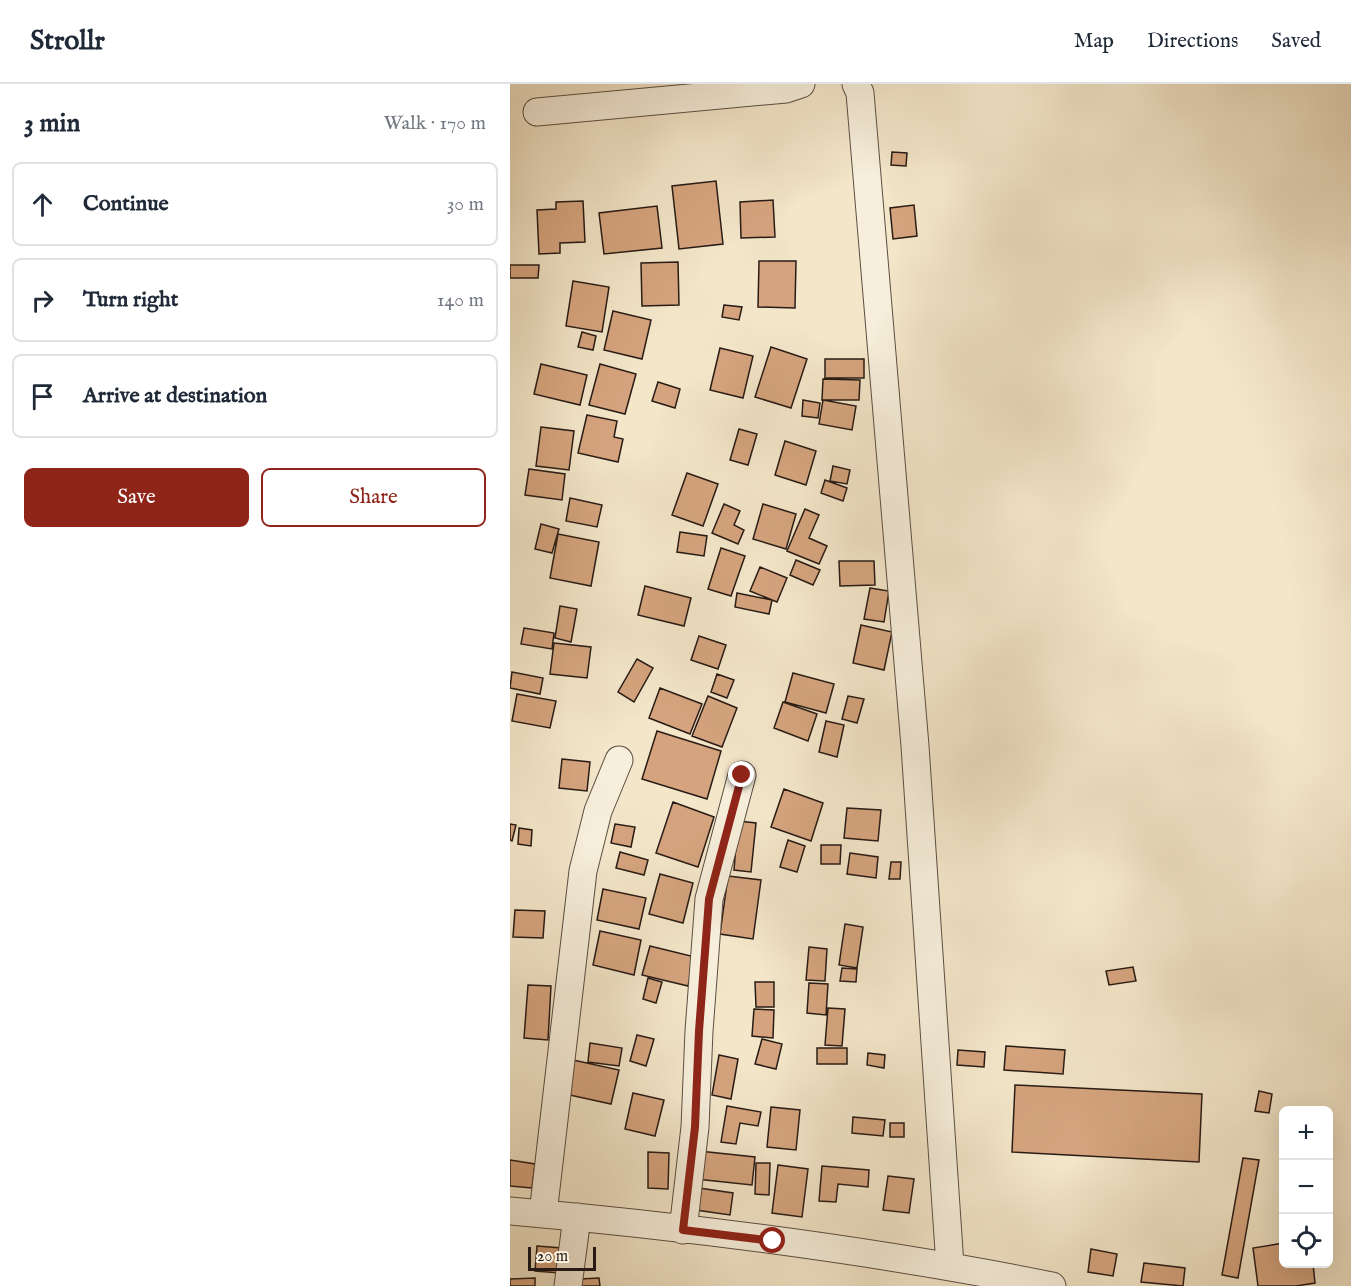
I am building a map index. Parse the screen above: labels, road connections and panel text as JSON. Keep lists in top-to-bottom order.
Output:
{
  "scale_bar": "20 m",
  "page": {
    "header": "Strollr",
    "nav": ["Map", "Directions", "Saved"],
    "heading": ["3 min", "Walk · 170 m"],
    "list": [
      ["Continue", "30 m"],
      ["Turn right", "140 m"],
      "Arrive at destination"
    ],
    "buttons": ["Save", "Share"],
    "map_buttons": ["+", "−"],
    "scale": "20 m"
  }
}
